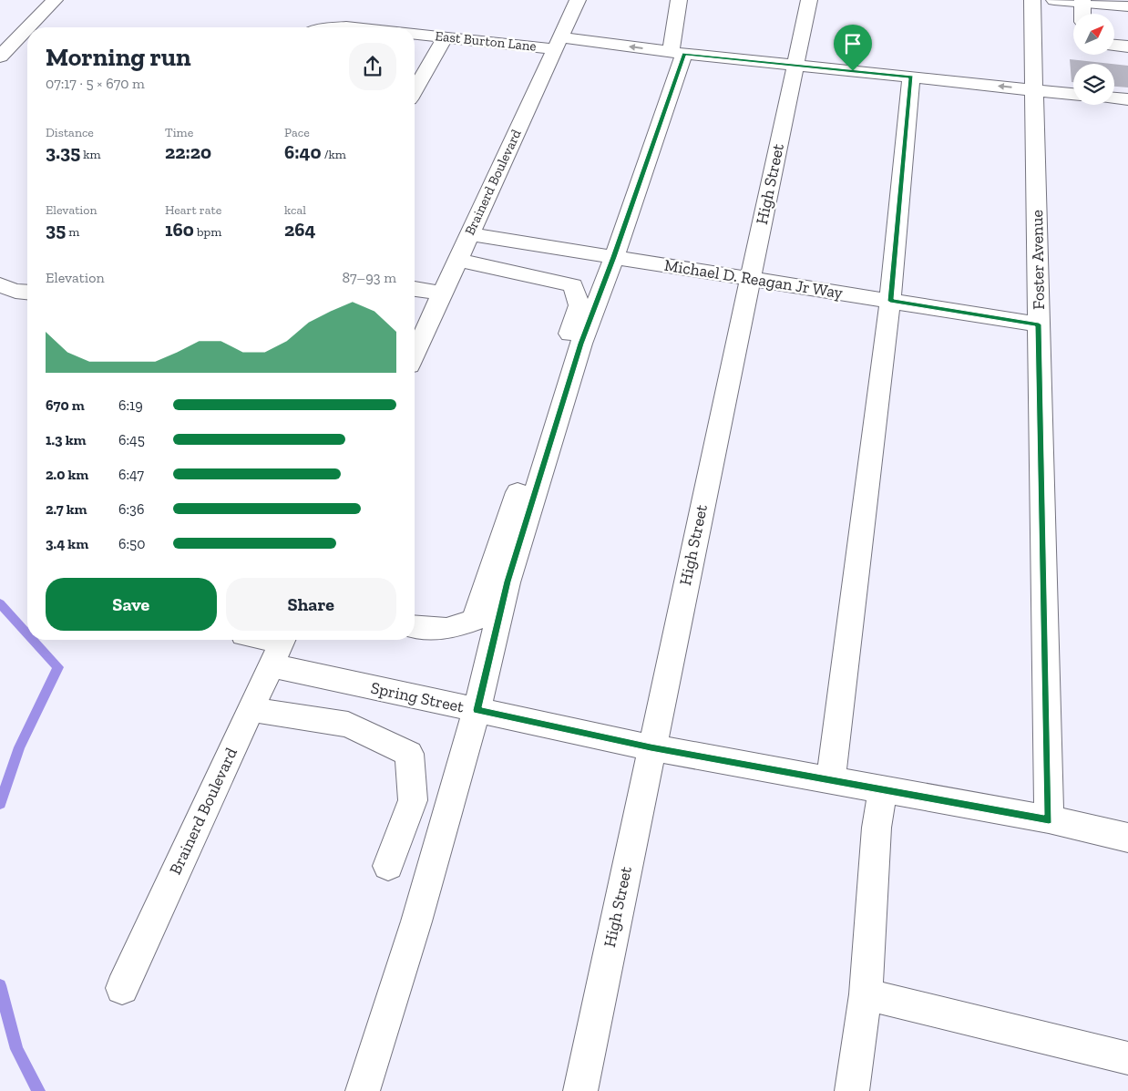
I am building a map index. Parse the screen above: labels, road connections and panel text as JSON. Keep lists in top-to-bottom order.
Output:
{
  "streets": {
    "street": [
      "East Burton Lane",
      "Brainerd Boulevard",
      "High Street",
      "Foster Avenue",
      "Michael D. Reagan Jr Way",
      "Spring Street"
    ]
  },
  "crossings": [
    ["East Burton Lane", "Brainerd Boulevard"],
    ["East Burton Lane", "High Street"],
    ["East Burton Lane", "Foster Avenue"],
    ["Brainerd Boulevard", "Michael D. Reagan Jr Way"],
    ["Brainerd Boulevard", "Spring Street"],
    ["High Street", "Michael D. Reagan Jr Way"],
    ["High Street", "Spring Street"],
    ["Foster Avenue", "Michael D. Reagan Jr Way"],
    ["Foster Avenue", "Spring Street"]
  ],
  "one_way": ["East Burton Lane"],
  "north": "top right",
  "page": {
    "heading": ["Morning run", "07:17 · 5 × 670 m"],
    "stats": [
      ["Distance", "3.35 km"],
      ["Time", "22:20"],
      ["Pace", "6:40 /km"],
      ["Elevation", "35 m"],
      ["Heart rate", "160 bpm"],
      ["kcal", "264"]
    ],
    "chart": ["Elevation", "87–93 m"],
    "list": [
      {
        "name": "670 m",
        "note": "6:19"
      },
      {
        "name": "1.3 km",
        "note": "6:45"
      },
      {
        "name": "2.0 km",
        "note": "6:47"
      },
      {
        "name": "2.7 km",
        "note": "6:36"
      },
      {
        "name": "3.4 km",
        "note": "6:50"
      }
    ],
    "buttons": ["Save", "Share"]
  }
}
